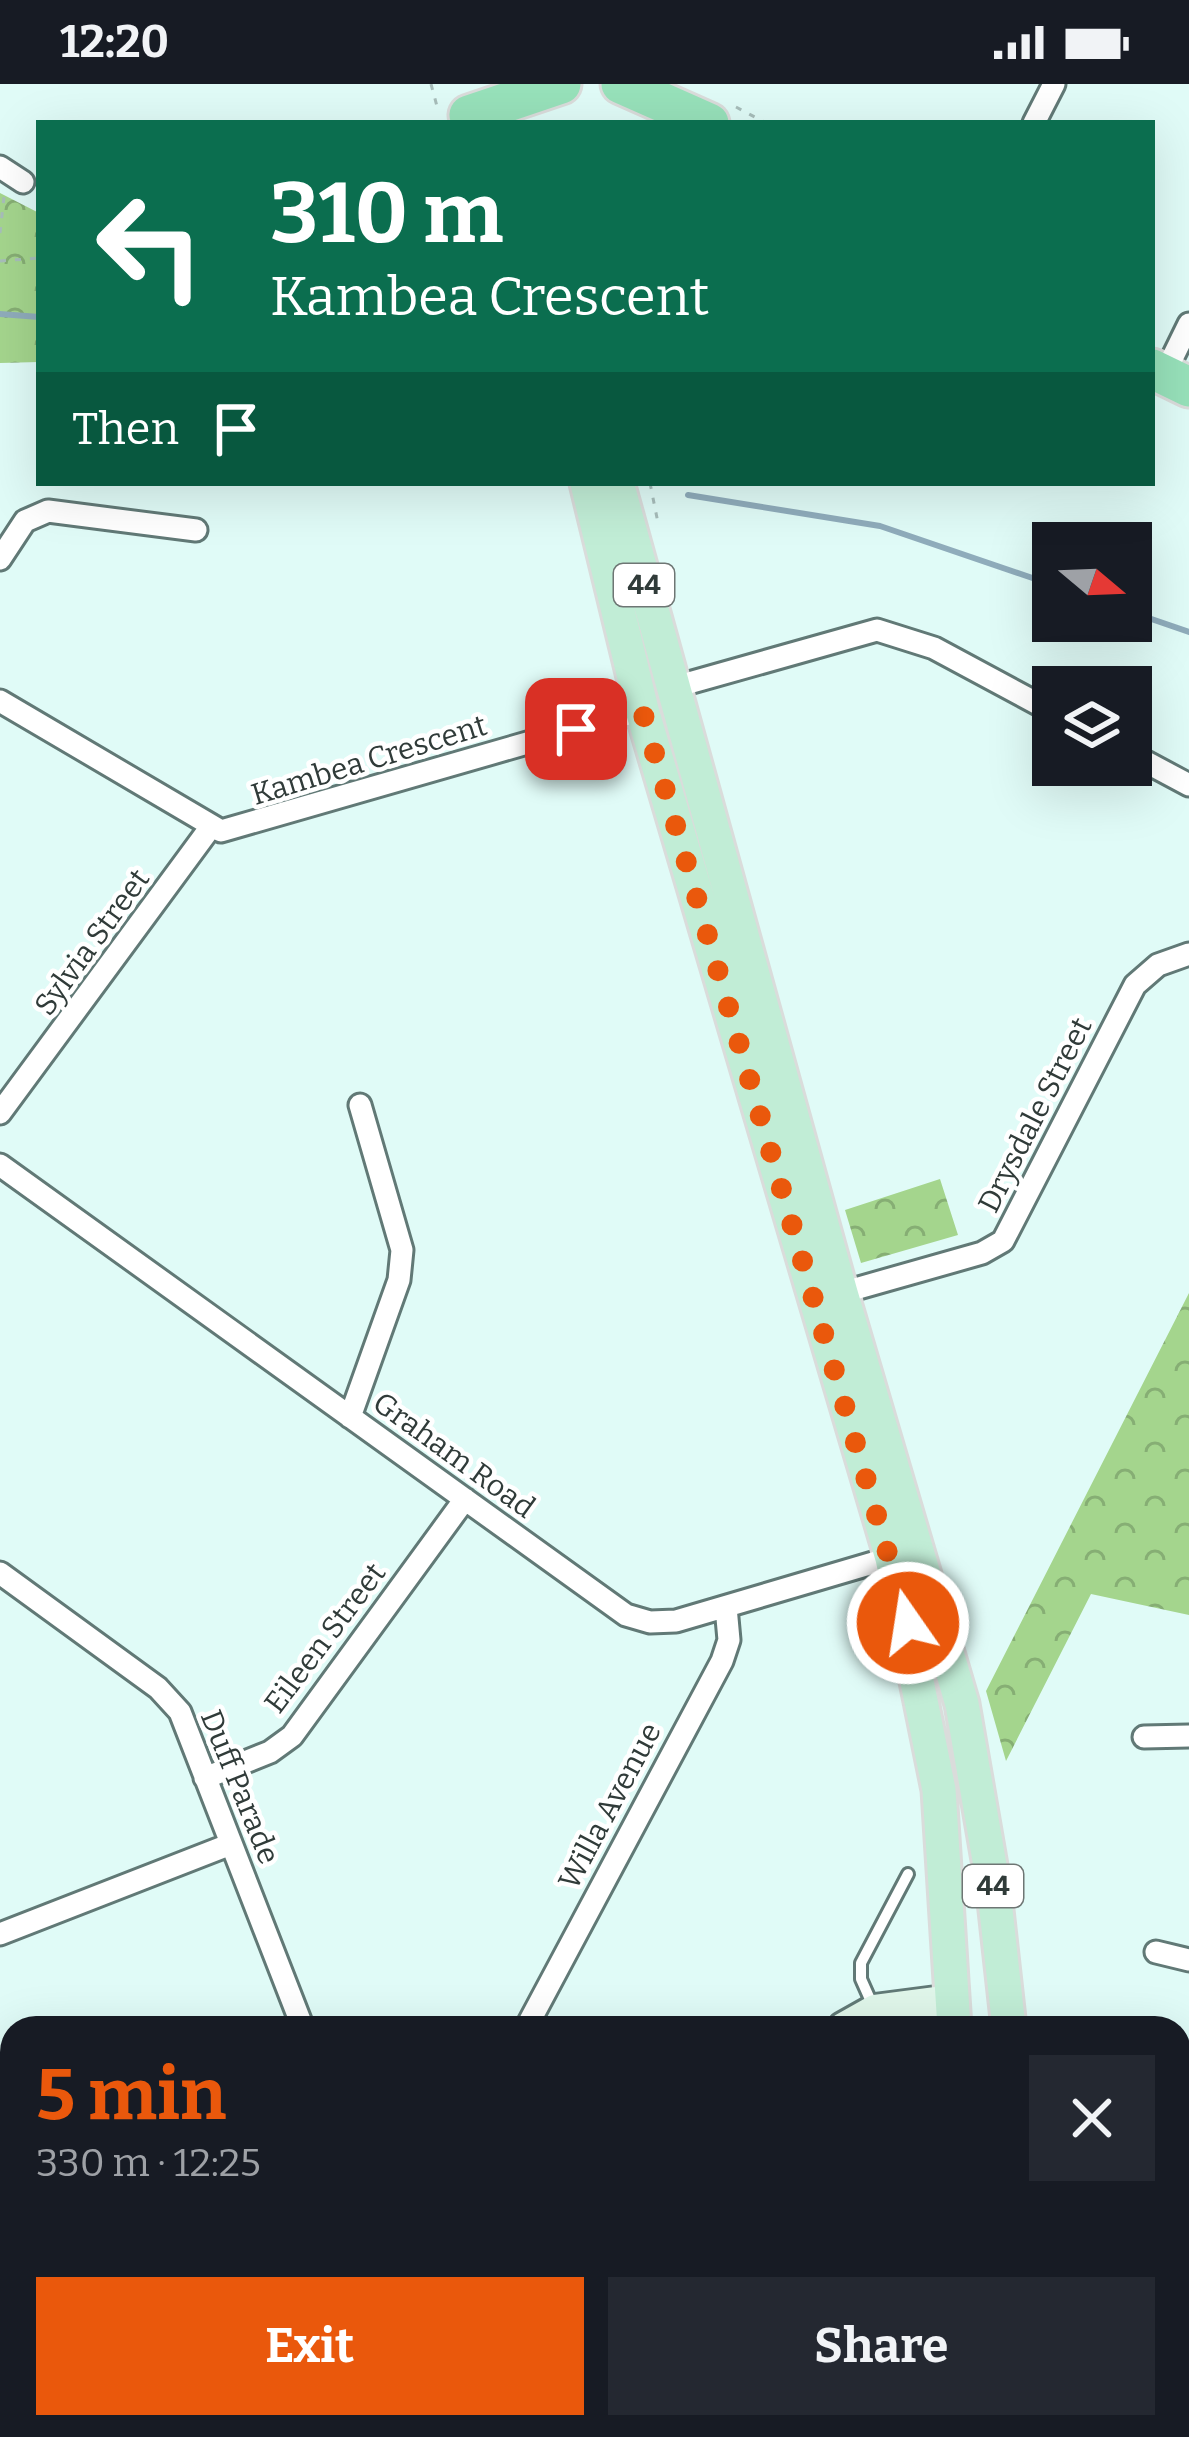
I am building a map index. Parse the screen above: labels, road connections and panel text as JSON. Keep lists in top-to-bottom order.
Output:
{
  "streets": {
    "main road": ["44"],
    "street": [
      "Kambea Crescent",
      "Sylvia Street",
      "Drysdale Street",
      "Graham Road",
      "Eileen Street",
      "Duff Parade",
      "Willa Avenue"
    ]
  },
  "crossings": [
    ["44", "Kambea Crescent"],
    ["44", "Drysdale Street"],
    ["44", "Graham Road"],
    ["Kambea Crescent", "Sylvia Street"],
    ["Graham Road", "Eileen Street"],
    ["Graham Road", "Willa Avenue"],
    ["Eileen Street", "Duff Parade"]
  ],
  "north": "right",
  "page": {
    "status": "12:20",
    "turn": ["310 m", "Kambea Crescent"],
    "then": "Then",
    "heading": ["5 min", "330 m · 12:25"],
    "buttons": ["Exit", "Share"]
  }
}
